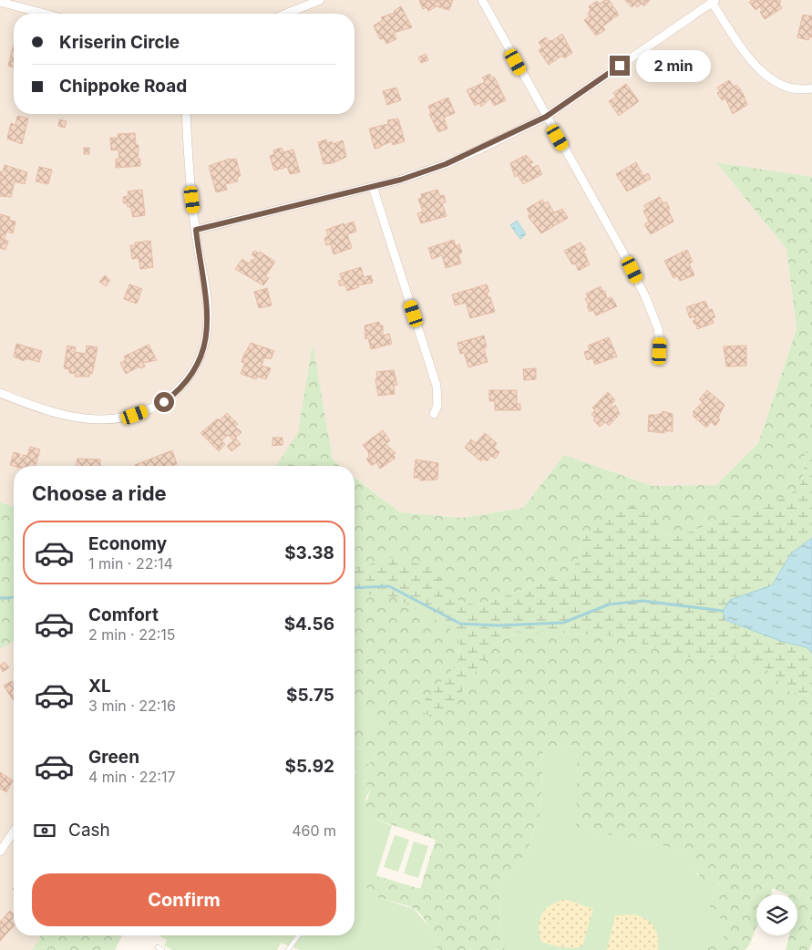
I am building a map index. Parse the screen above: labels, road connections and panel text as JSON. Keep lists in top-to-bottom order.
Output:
{
  "page": {
    "banner": ["Kriserin Circle", "Chippoke Road"],
    "bubble": "2 min",
    "heading": "Choose a ride",
    "list": [
      {
        "name": "Economy",
        "note": "1 min · 22:14",
        "value": "$3.38"
      },
      {
        "name": "Comfort",
        "note": "2 min · 22:15",
        "value": "$4.56"
      },
      {
        "name": "XL",
        "note": "3 min · 22:16",
        "value": "$5.75"
      },
      {
        "name": "Green",
        "note": "4 min · 22:17",
        "value": "$5.92"
      }
    ],
    "pay": ["Cash", "460 m"],
    "buttons": "Confirm"
  }
}
